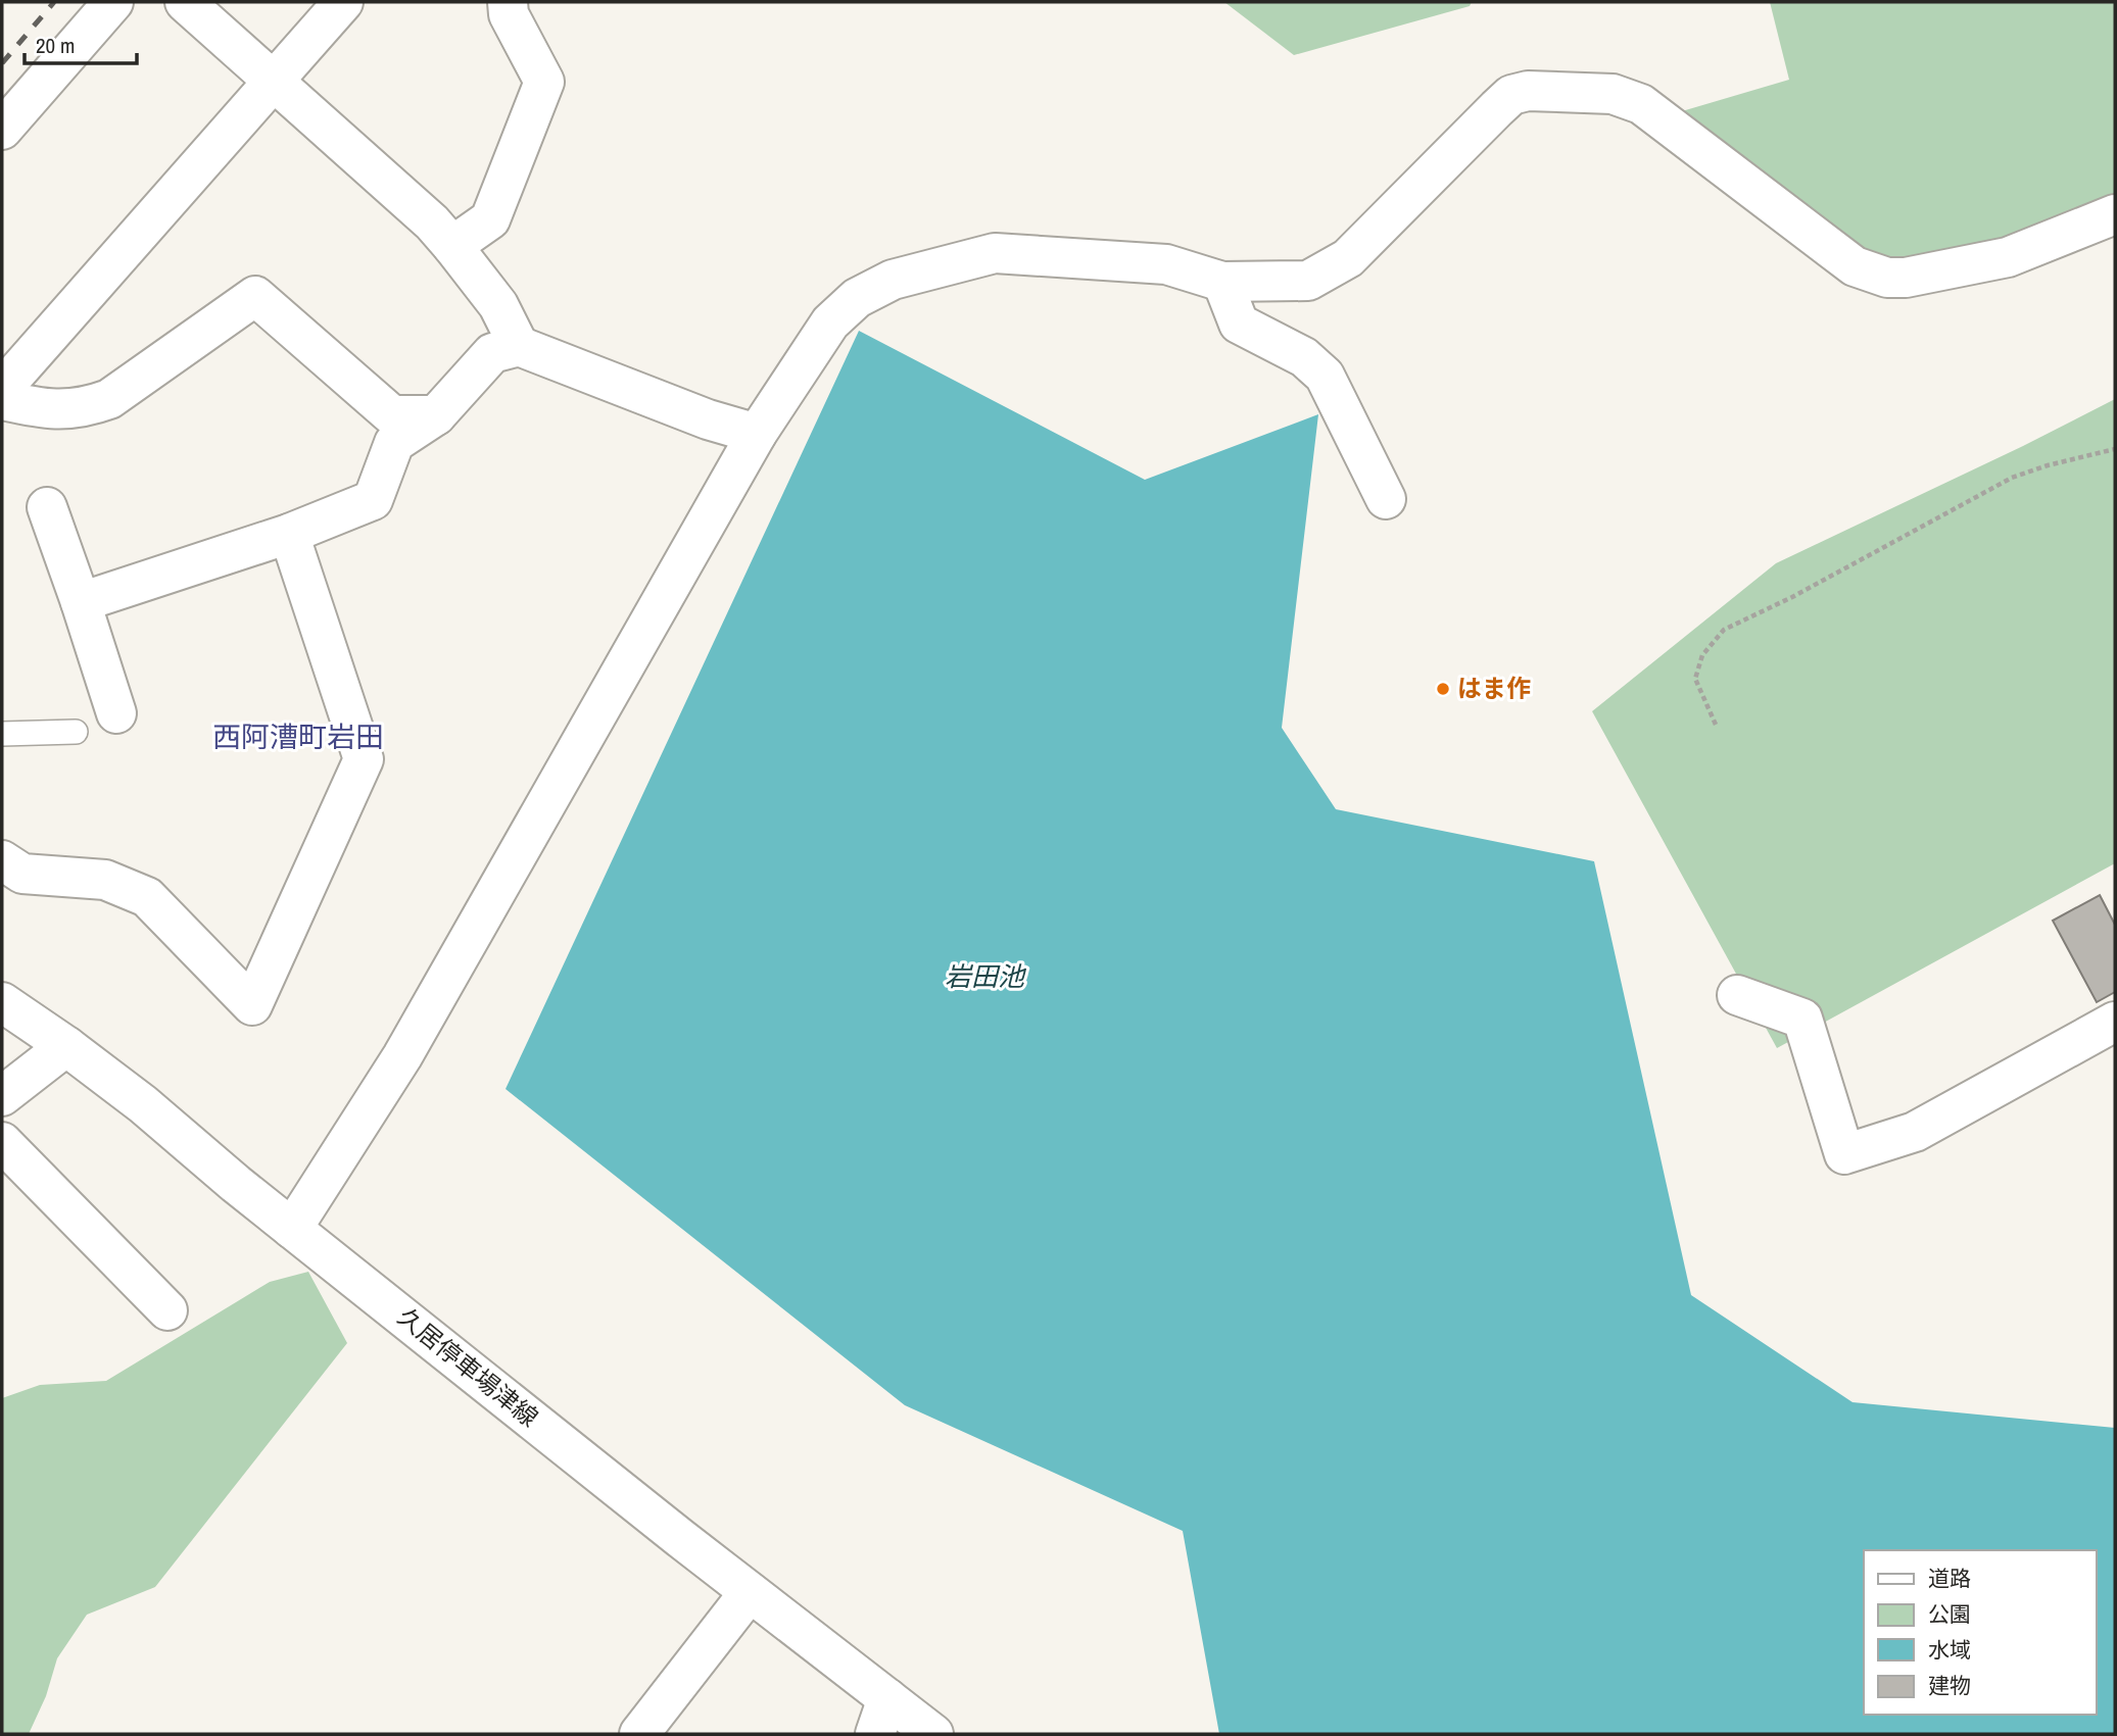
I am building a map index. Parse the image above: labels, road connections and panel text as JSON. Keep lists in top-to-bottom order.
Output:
{
  "streets": {
    "street": ["久居停車場津線"]
  },
  "districts": ["西阿漕町岩田"],
  "water": ["岩田池"],
  "places": ["はま作"],
  "legend": [
    "道路",
    "公園",
    "水域",
    "建物"
  ],
  "scale_bar": "20 m"
}
